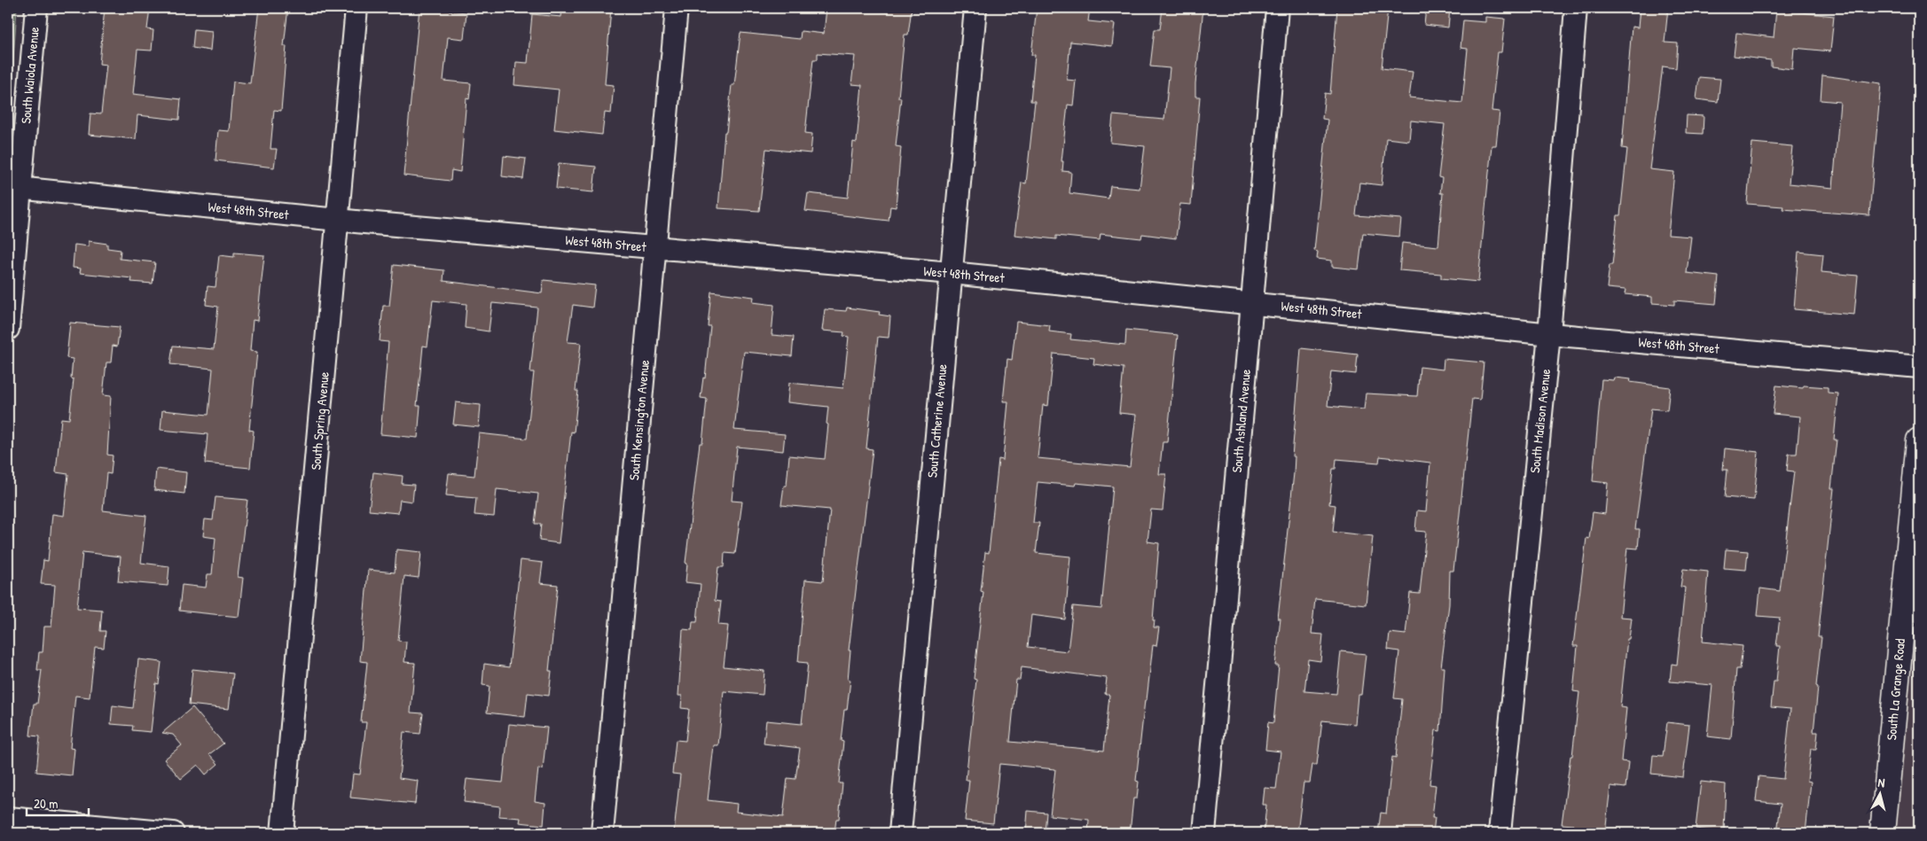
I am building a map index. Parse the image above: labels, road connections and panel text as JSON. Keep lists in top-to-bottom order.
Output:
{
  "streets": {
    "main road": ["South La Grange Road"],
    "street": [
      "South Waiola Avenue",
      "West 48th Street",
      "South Kensington Avenue",
      "South Spring Avenue",
      "South Catherine Avenue",
      "South Ashland Avenue",
      "South Madison Avenue"
    ]
  },
  "crossings": [
    ["South Waiola Avenue", "West 48th Street"],
    ["West 48th Street", "South Kensington Avenue"],
    ["West 48th Street", "South Spring Avenue"],
    ["West 48th Street", "South Catherine Avenue"],
    ["West 48th Street", "South Ashland Avenue"],
    ["West 48th Street", "South Madison Avenue"]
  ],
  "scale_bar": "20 m",
  "north": "top"
}
